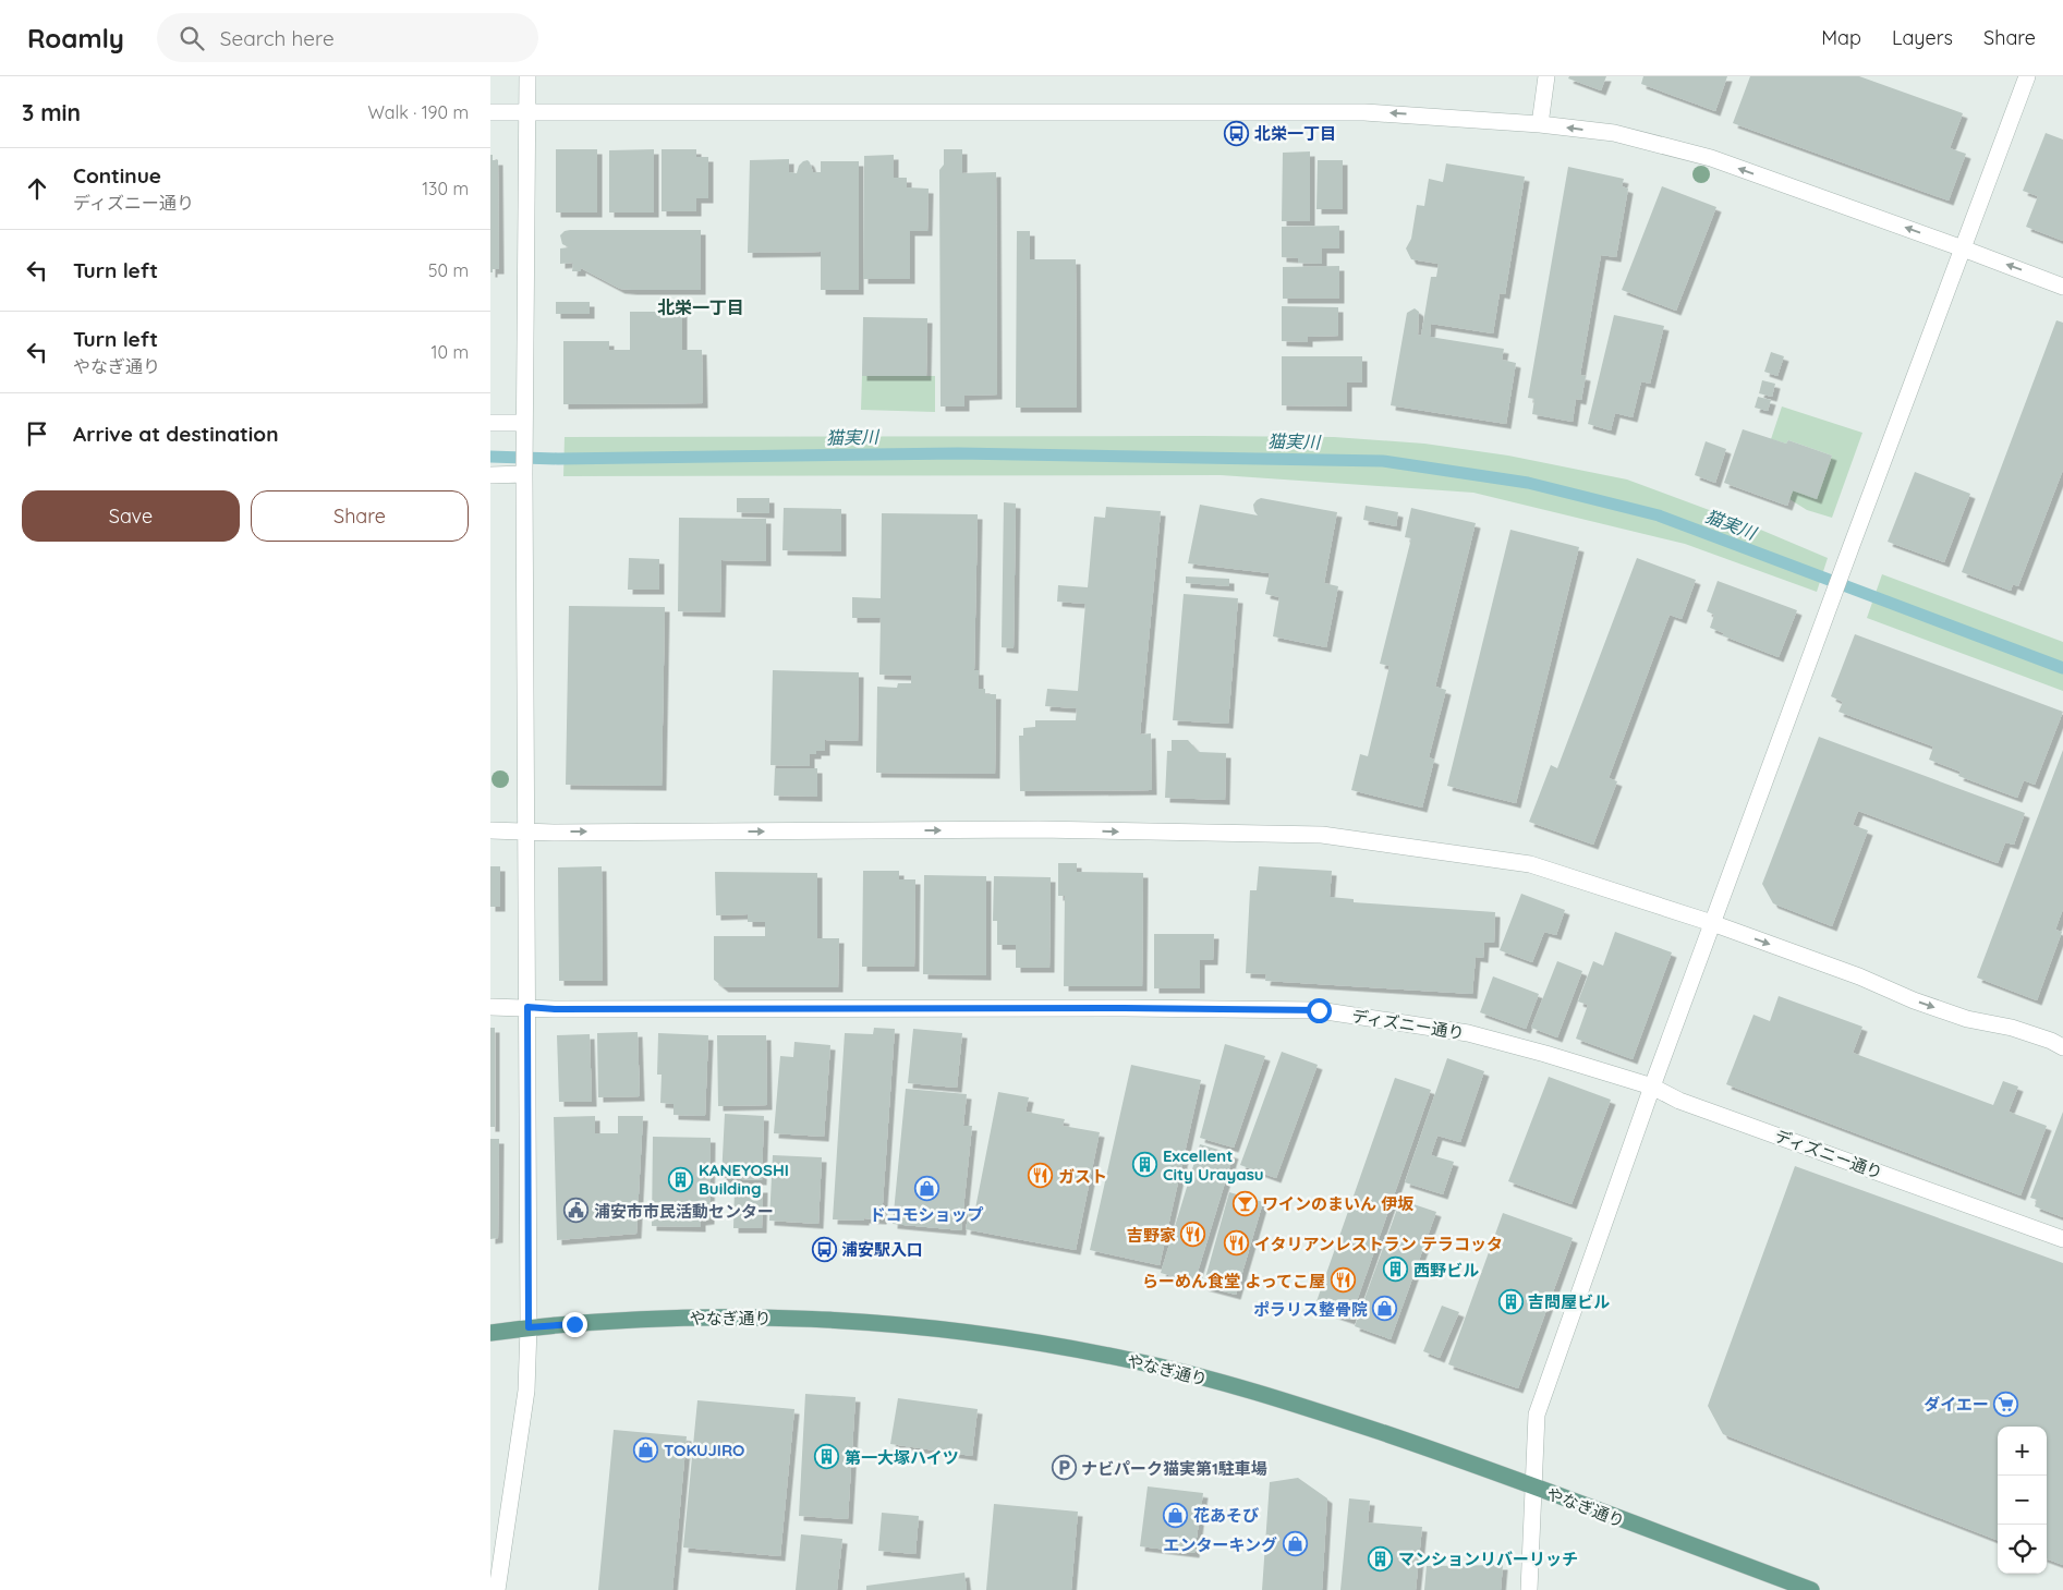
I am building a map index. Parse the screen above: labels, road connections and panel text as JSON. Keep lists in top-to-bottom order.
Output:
{
  "streets": {
    "main road": ["やなぎ通り"],
    "street": ["ディズニー通り"]
  },
  "districts": ["北栄一丁目"],
  "water": ["猫実川"],
  "places": {
    "bus stop": ["北栄一丁目", "浦安駅入口"],
    "building": [
      "Excellent City Urayasu",
      "KANEYOSHI Building",
      "西野ビル",
      "吉問屋ビル",
      "第一大塚ハイツ",
      "マンションリバーリッチ"
    ],
    "restaurant": [
      "ガスト",
      "吉野家",
      "イタリアンレストラン テラコッタ",
      "らーめん食堂 よってこ屋"
    ],
    "shop": [
      "ドコモショップ",
      "ポラリス整骨院",
      "TOKUJIRO",
      "花あそび",
      "エンターキング"
    ],
    "bar": ["ワインのまいん 伊坂"],
    "public building": ["浦安市市民活動センター"],
    "supermarket": ["ダイエー"],
    "parking": ["ナビパーク猫実第1駐車場"]
  },
  "page": {
    "header": "Roamly",
    "search": "Search here",
    "nav": ["Map", "Layers", "Share"],
    "heading": ["3 min", "Walk · 190 m"],
    "list": [
      ["Continue", "ディズニー通り", "130 m"],
      ["Turn left", "50 m"],
      ["Turn left", "やなぎ通り", "10 m"],
      "Arrive at destination"
    ],
    "buttons": ["Save", "Share"],
    "map_buttons": ["+", "−"]
  }
}
